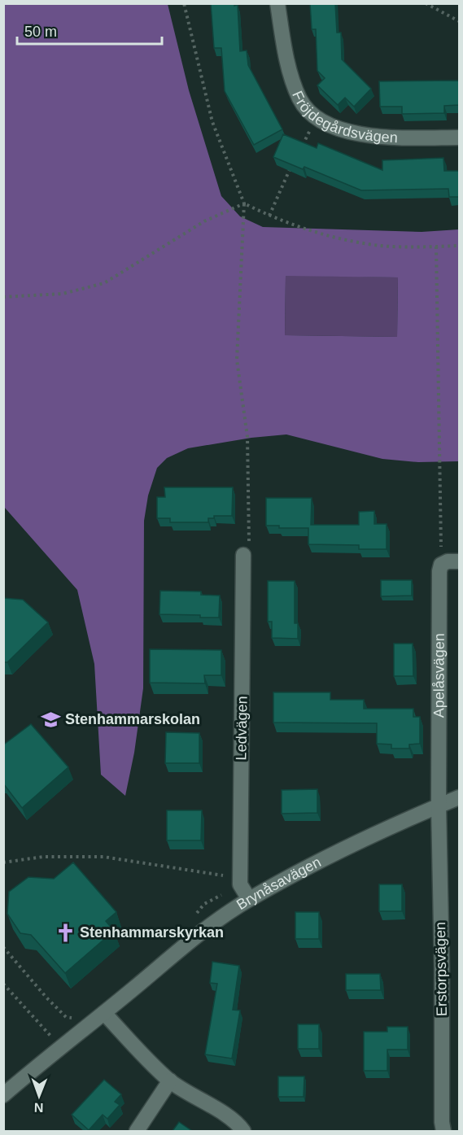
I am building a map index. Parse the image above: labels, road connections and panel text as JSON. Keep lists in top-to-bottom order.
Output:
{
  "streets": {
    "street": [
      "Fröjdegårdsvägen",
      "Apelåsvägen",
      "Ledvägen",
      "Brynåsavägen",
      "Erstorpsvägen"
    ]
  },
  "crossings": [
    ["Apelåsvägen", "Brynåsavägen"],
    ["Apelåsvägen", "Erstorpsvägen"],
    ["Ledvägen", "Brynåsavägen"],
    ["Brynåsavägen", "Erstorpsvägen"]
  ],
  "places": {
    "school or university": ["Stenhammarskolan"],
    "church": ["Stenhammarskyrkan"]
  },
  "scale_bar": "50 m",
  "north": "bottom"
}
